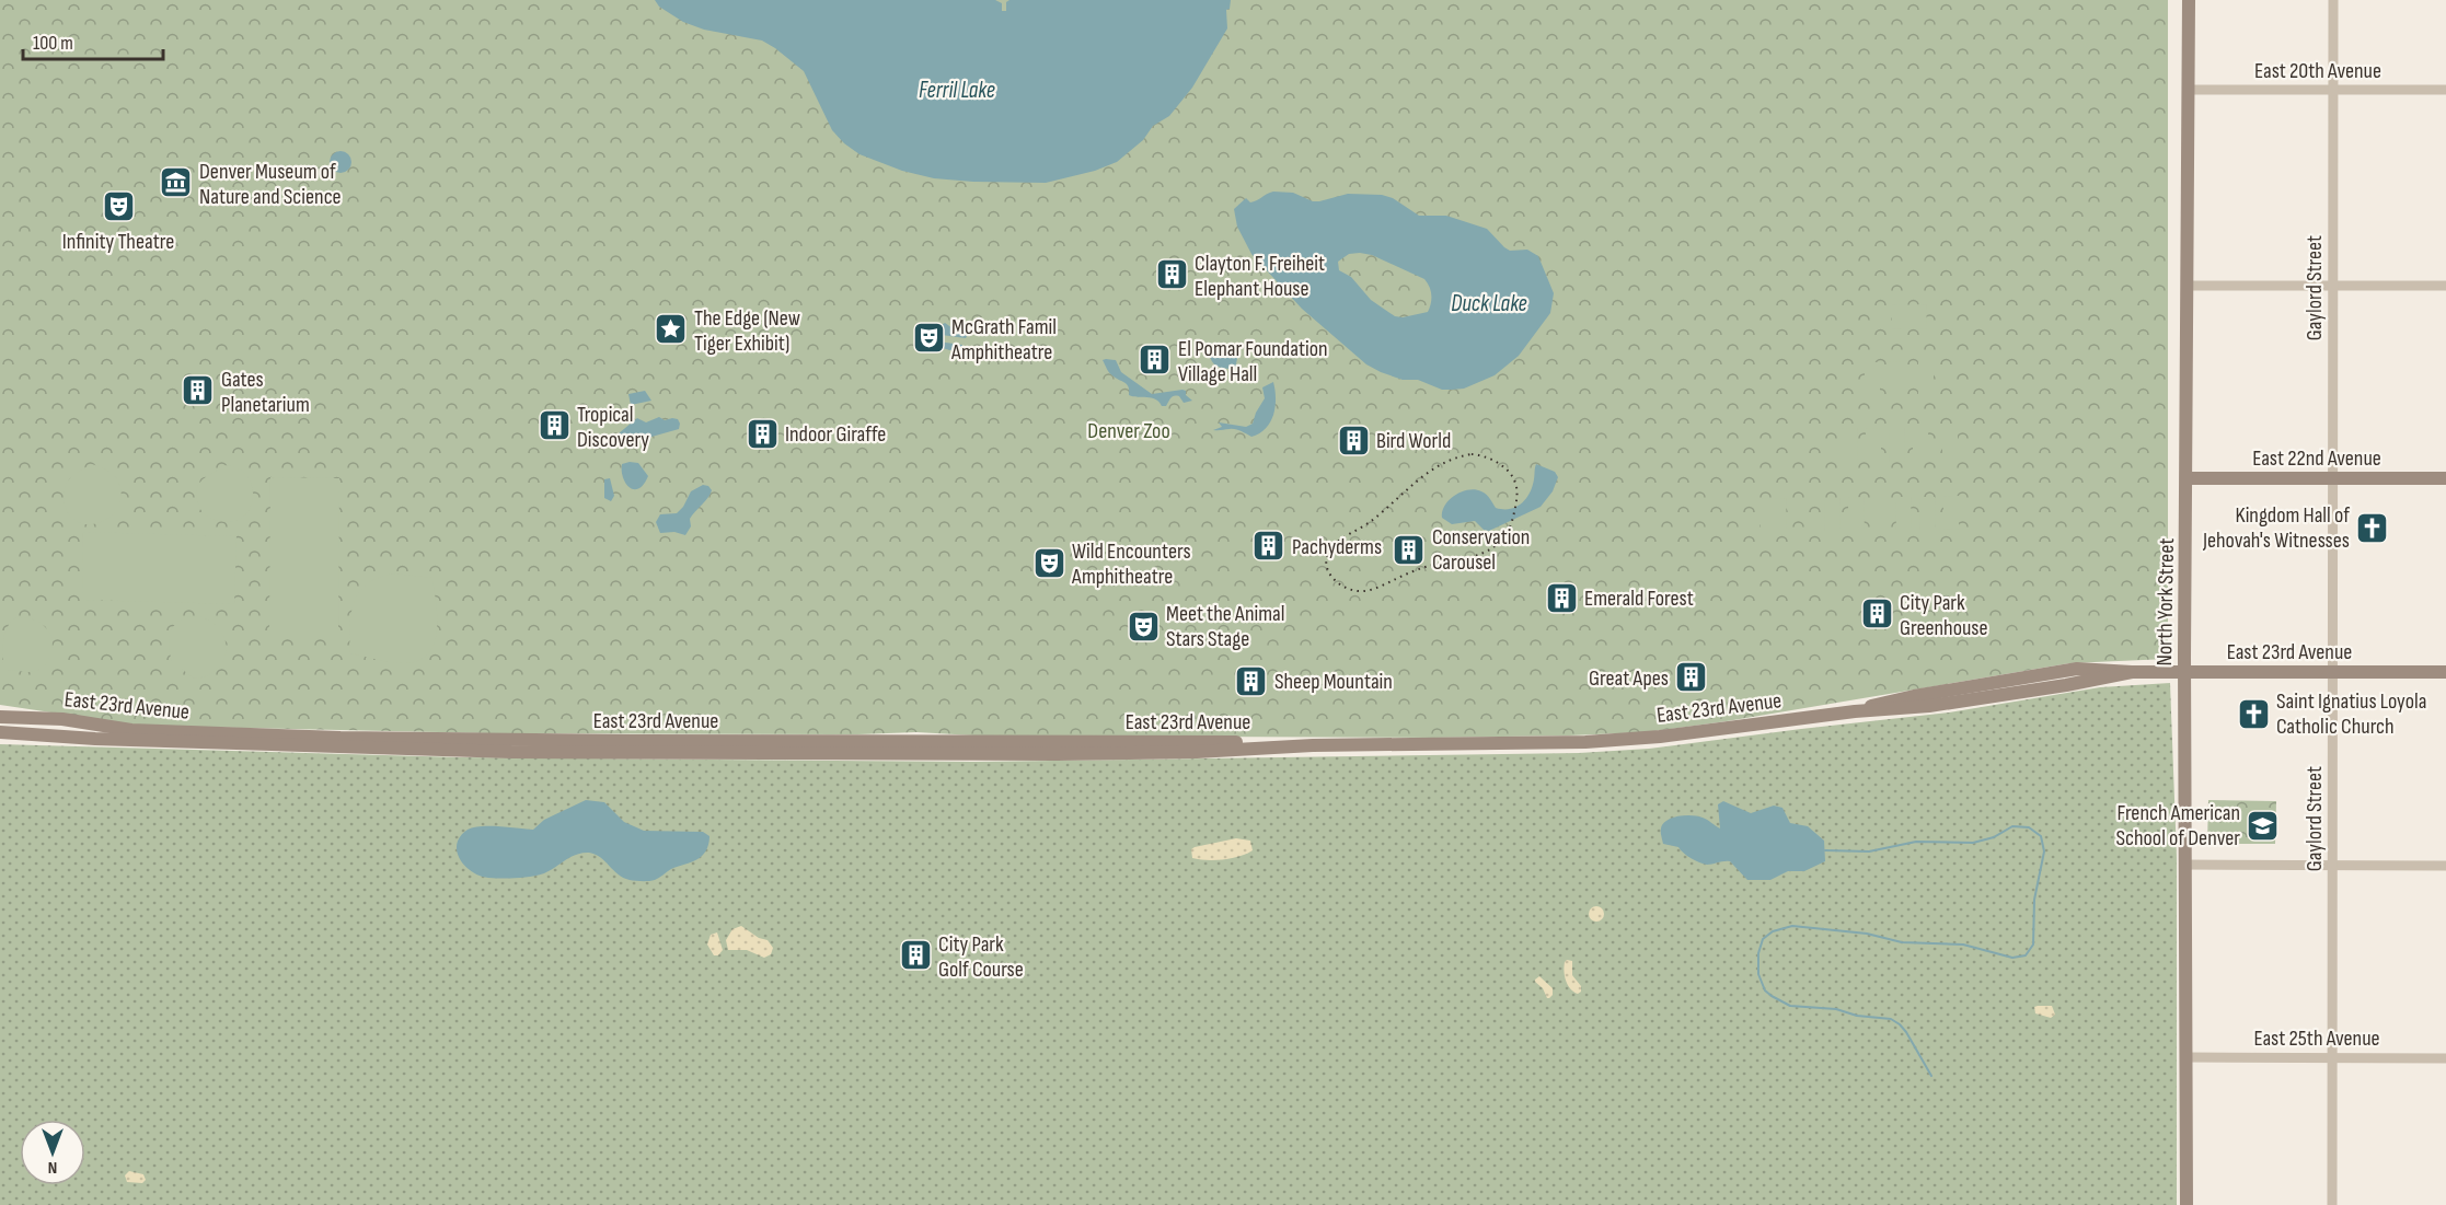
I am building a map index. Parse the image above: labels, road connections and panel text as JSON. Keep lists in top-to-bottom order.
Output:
{
  "streets": {
    "main road": ["East 22nd Avenue", "North York Street", "East 23rd Avenue"],
    "street": ["East 20th Avenue", "Gaylord Street", "East 25th Avenue"]
  },
  "crossings": [
    ["East 20th Avenue", "Gaylord Street"],
    ["East 20th Avenue", "North York Street"],
    ["Gaylord Street", "East 22nd Avenue"],
    ["Gaylord Street", "East 23rd Avenue"],
    ["Gaylord Street", "East 25th Avenue"],
    ["East 22nd Avenue", "North York Street"],
    ["North York Street", "East 23rd Avenue"],
    ["North York Street", "East 25th Avenue"]
  ],
  "water": ["Ferril Lake", "Duck Lake"],
  "parks": ["Denver Zoo"],
  "places": {
    "museum": ["Denver Museum of Nature and Science"],
    "theatre": [
      "Infinity Theatre",
      "McGrath Famil Amphitheatre",
      "Wild Encounters Amphitheatre",
      "Meet the Animal Stars Stage"
    ],
    "building": [
      "Clayton F. Freiheit Elephant House",
      "El Pomar Foundation Village Hall",
      "Gates Planetarium",
      "Tropical Discovery",
      "Indoor Giraffe",
      "Bird World",
      "Pachyderms",
      "Conservation Carousel",
      "Emerald Forest",
      "City Park Greenhouse",
      "Great Apes",
      "Sheep Mountain",
      "City Park Golf Course"
    ],
    "place": ["The Edge (New Tiger Exhibit)"],
    "church": ["Kingdom Hall of Jehovah's Witnesses", "Saint Ignatius Loyola Catholic Church"],
    "school or university": ["French American School of Denver"]
  },
  "scale_bar": "100 m",
  "north": "bottom"
}
